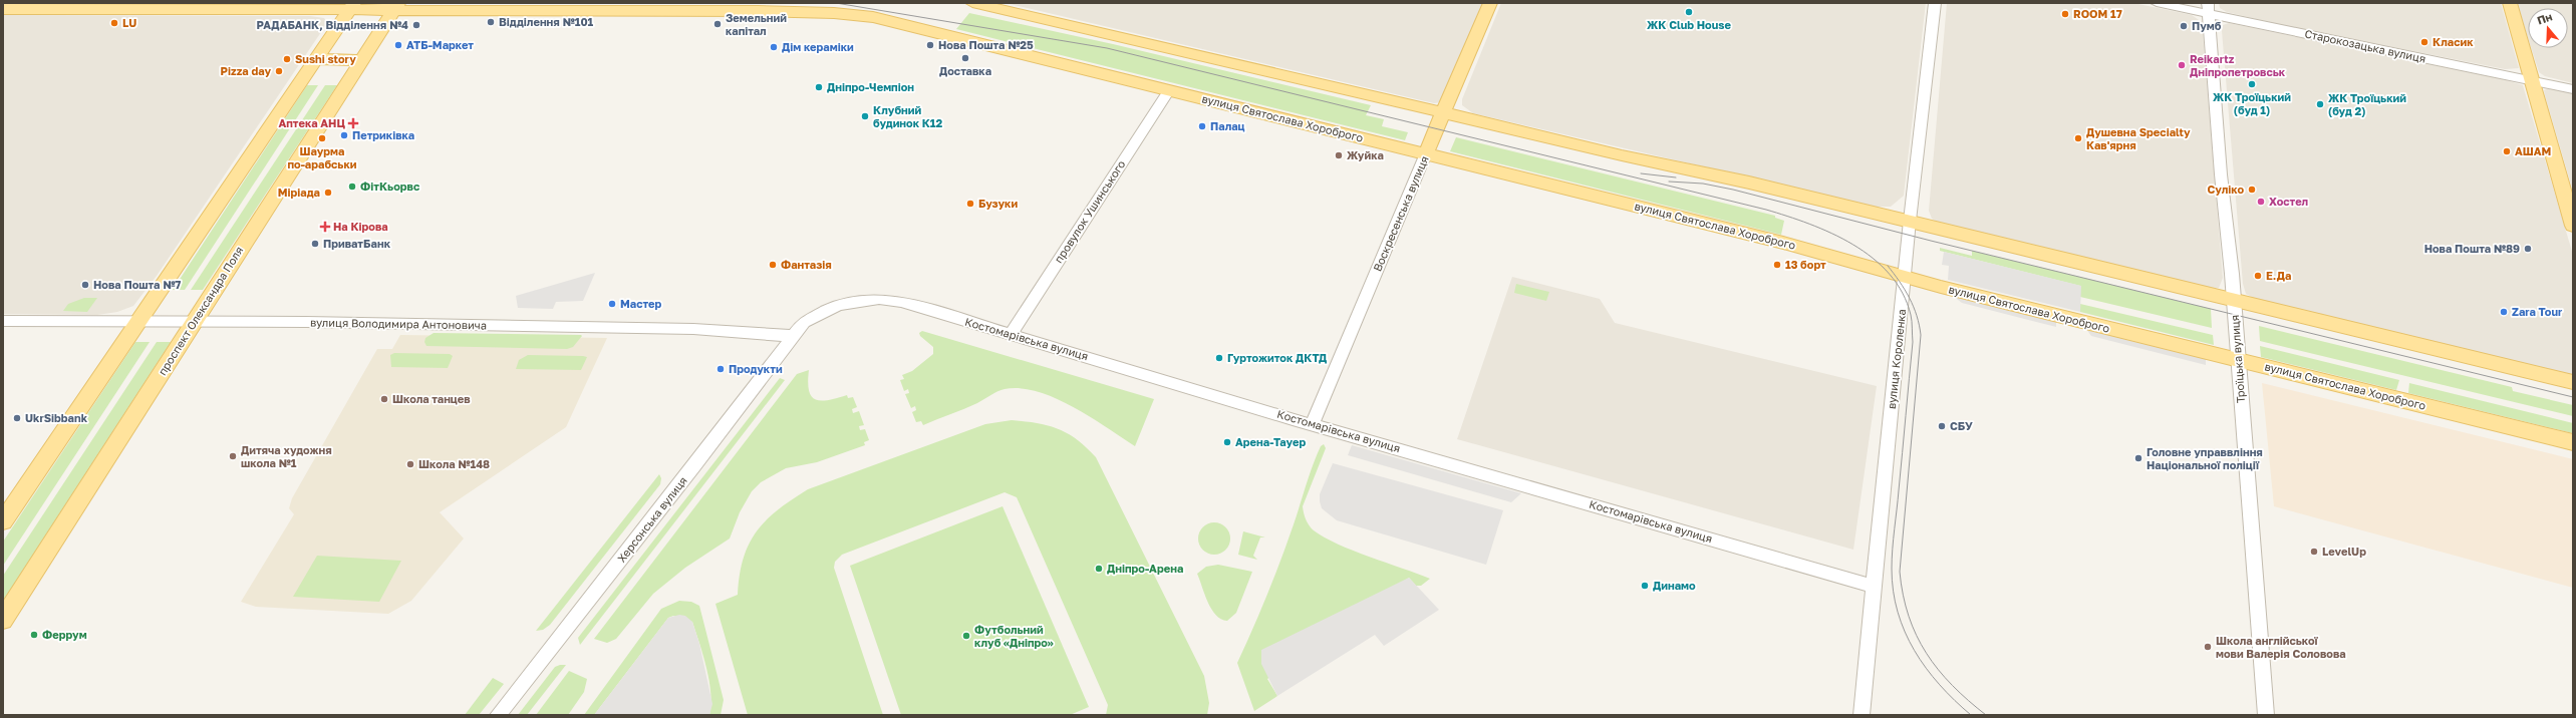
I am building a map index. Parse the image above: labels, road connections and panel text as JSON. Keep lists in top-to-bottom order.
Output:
{
  "streets": {
    "main road": ["вулиця Святослава Хороброго", "Воскресенська вулиця", "проспект Олександра Поля"],
    "street": [
      "Старокозацька вулиця",
      "провулок Ушинського",
      "вулиця Володимира Антоновича",
      "Костомарівська вулиця",
      "вулиця Короленка",
      "Троїцька вулиця",
      "Херсонська вулиця"
    ]
  },
  "crossings": [
    ["Старокозацька вулиця", "Троїцька вулиця"],
    ["вулиця Святослава Хороброго", "провулок Ушинського"],
    ["вулиця Святослава Хороброго", "Воскресенська вулиця"],
    ["вулиця Святослава Хороброго", "проспект Олександра Поля"],
    ["вулиця Святослава Хороброго", "вулиця Короленка"],
    ["вулиця Святослава Хороброго", "Троїцька вулиця"],
    ["провулок Ушинського", "Костомарівська вулиця"],
    ["Воскресенська вулиця", "Костомарівська вулиця"],
    ["проспект Олександра Поля", "вулиця Володимира Антоновича"],
    ["вулиця Володимира Антоновича", "Херсонська вулиця"],
    ["Костомарівська вулиця", "вулиця Короленка"],
    ["Костомарівська вулиця", "Херсонська вулиця"]
  ],
  "places": {
    "other": [
      "ЖК Club House",
      "ROOM 17",
      "Відділення №101",
      "LU",
      "Земельний капітал",
      "РАДАБАНК, Відділення №4",
      "Пумб",
      "Класик",
      "АТБ-Маркет",
      "Нова Пошта №25",
      "Дім кераміки",
      "Доставка",
      "Sushi story",
      "Reikartz Дніпропетровськ",
      "Pizza day",
      "ЖК Троїцький (буд 1)",
      "Дніпро-Чемпіон",
      "ЖК Троїцький (буд 2)",
      "Клубний будинок К12",
      "Палац",
      "Петриківка",
      "Шаурма по-арабськи",
      "Душевна Specialty Кав'ярня",
      "АШАМ",
      "Жуйка",
      "ФiтКьорвс",
      "Суліко",
      "Міріада",
      "Хостел",
      "Бузуки",
      "ПриватБанк",
      "Нова Пошта №89",
      "Фантазія",
      "13 борт",
      "Е.Да",
      "Нова Пошта №7",
      "Мастер",
      "Zara Tour",
      "Гуртожиток ДКТД",
      "Продукти",
      "Школа танцев",
      "UkrSibbank",
      "СБУ",
      "Арена-Тауер",
      "Дитяча художня школа №1",
      "Головне управвління Національної поліції",
      "Школа №148",
      "LevelUp",
      "Дніпро-Арена",
      "Динамо",
      "Феррум",
      "Футбольний клуб «Дніпро»",
      "Школа англійської мови Валерія Соловова"
    ],
    "health": ["Аптека АНЦ", "На Кірова"]
  },
  "north": "top"
}
